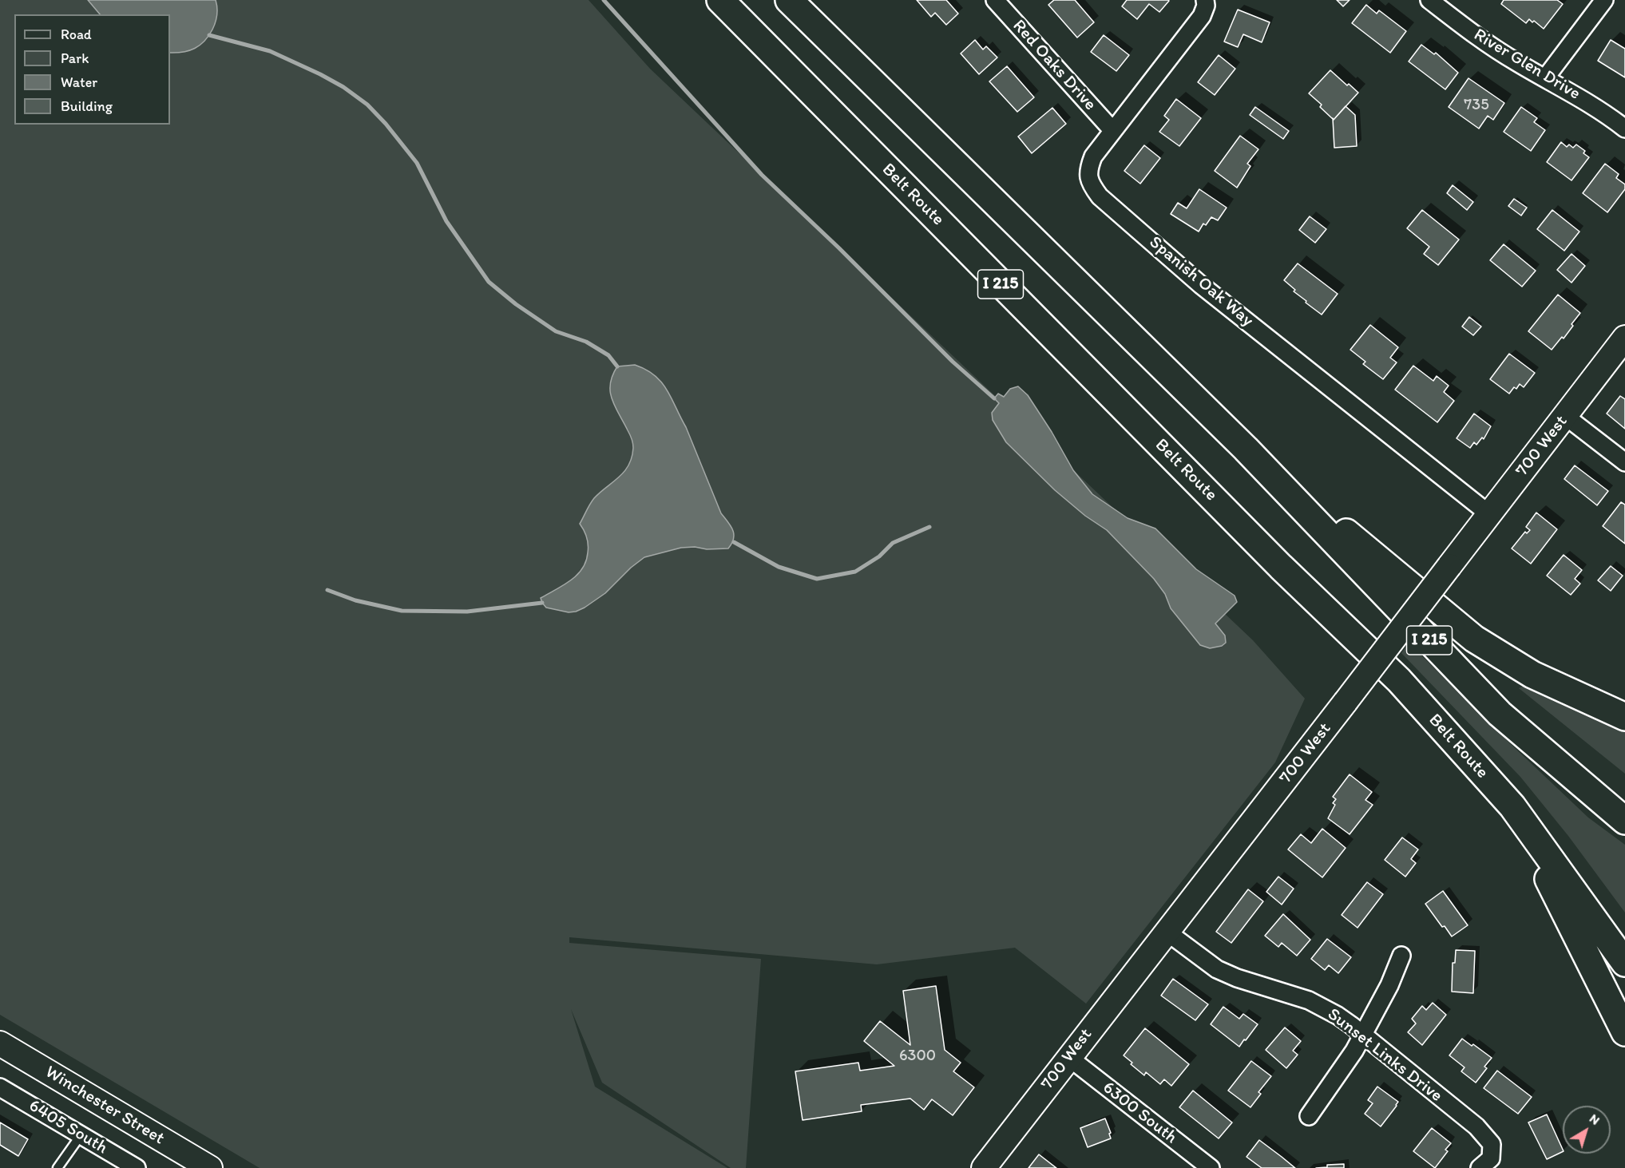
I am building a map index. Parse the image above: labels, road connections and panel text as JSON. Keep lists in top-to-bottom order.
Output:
{
  "streets": {
    "highway": ["Belt Route", "I 215"],
    "main road": ["700 West", "Winchester Street"],
    "street": [
      "River Glen Drive",
      "Red Oaks Drive",
      "Spanish Oak Way",
      "Sunset Links Drive",
      "6300 South",
      "6405 South"
    ]
  },
  "crossings": [
    ["Red Oaks Drive", "Spanish Oak Way"],
    ["Spanish Oak Way", "700 West"],
    ["700 West", "Sunset Links Drive"],
    ["700 West", "6300 South"]
  ],
  "house_numbers": ["735", "6300"],
  "legend": [
    "Road",
    "Park",
    "Water",
    "Building"
  ],
  "north": "top right"
}
